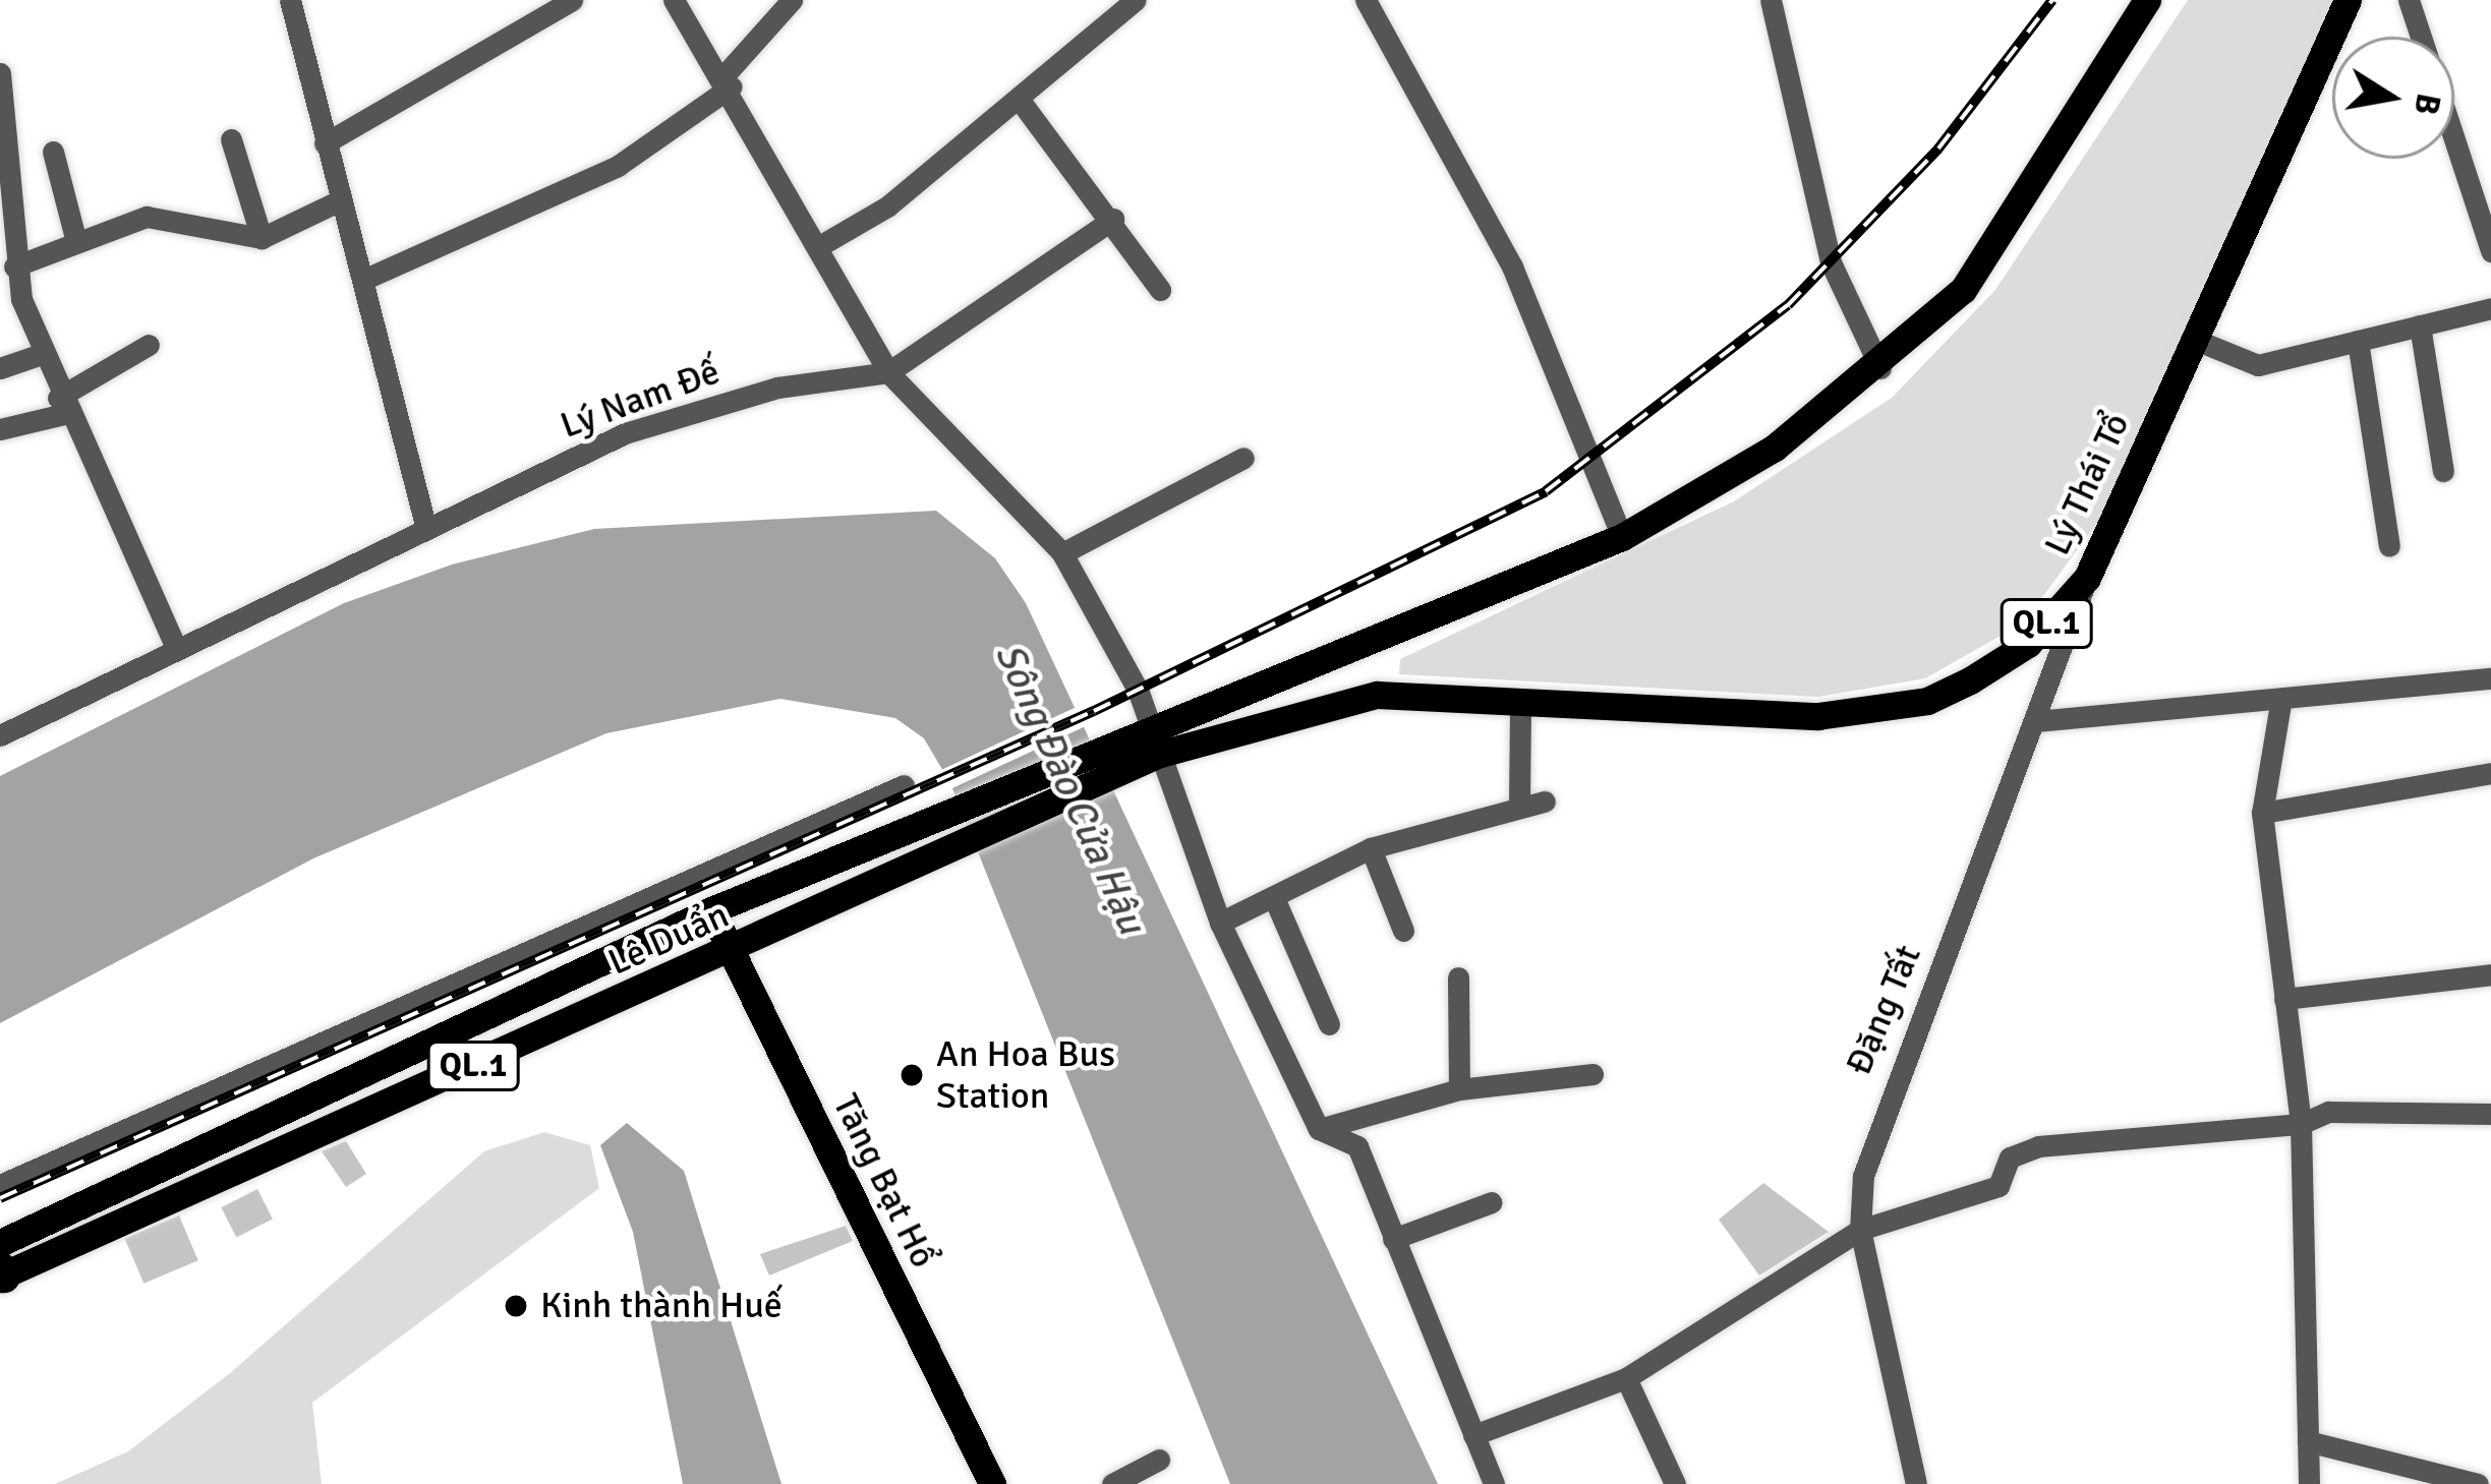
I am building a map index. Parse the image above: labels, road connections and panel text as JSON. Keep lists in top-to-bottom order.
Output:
{
  "streets": {
    "main road": [
      "Lý Thái Tổ",
      "QL.1",
      "Lê Duẩn",
      "Tăng Bạt Hổ"
    ],
    "street": ["Lý Nam Đế", "Đặng Tất"]
  },
  "crossings": [
    ["Lý Thái Tổ", "Lê Duẩn"],
    ["Lý Thái Tổ", "Đặng Tất"],
    ["QL.1", "Lê Duẩn"],
    ["Lê Duẩn", "Tăng Bạt Hổ"]
  ],
  "water": ["Sông Đào Cửa Hậu"],
  "places": ["An Hoa Bus Station", "Kinh thành Huế"],
  "north": "right"
}
